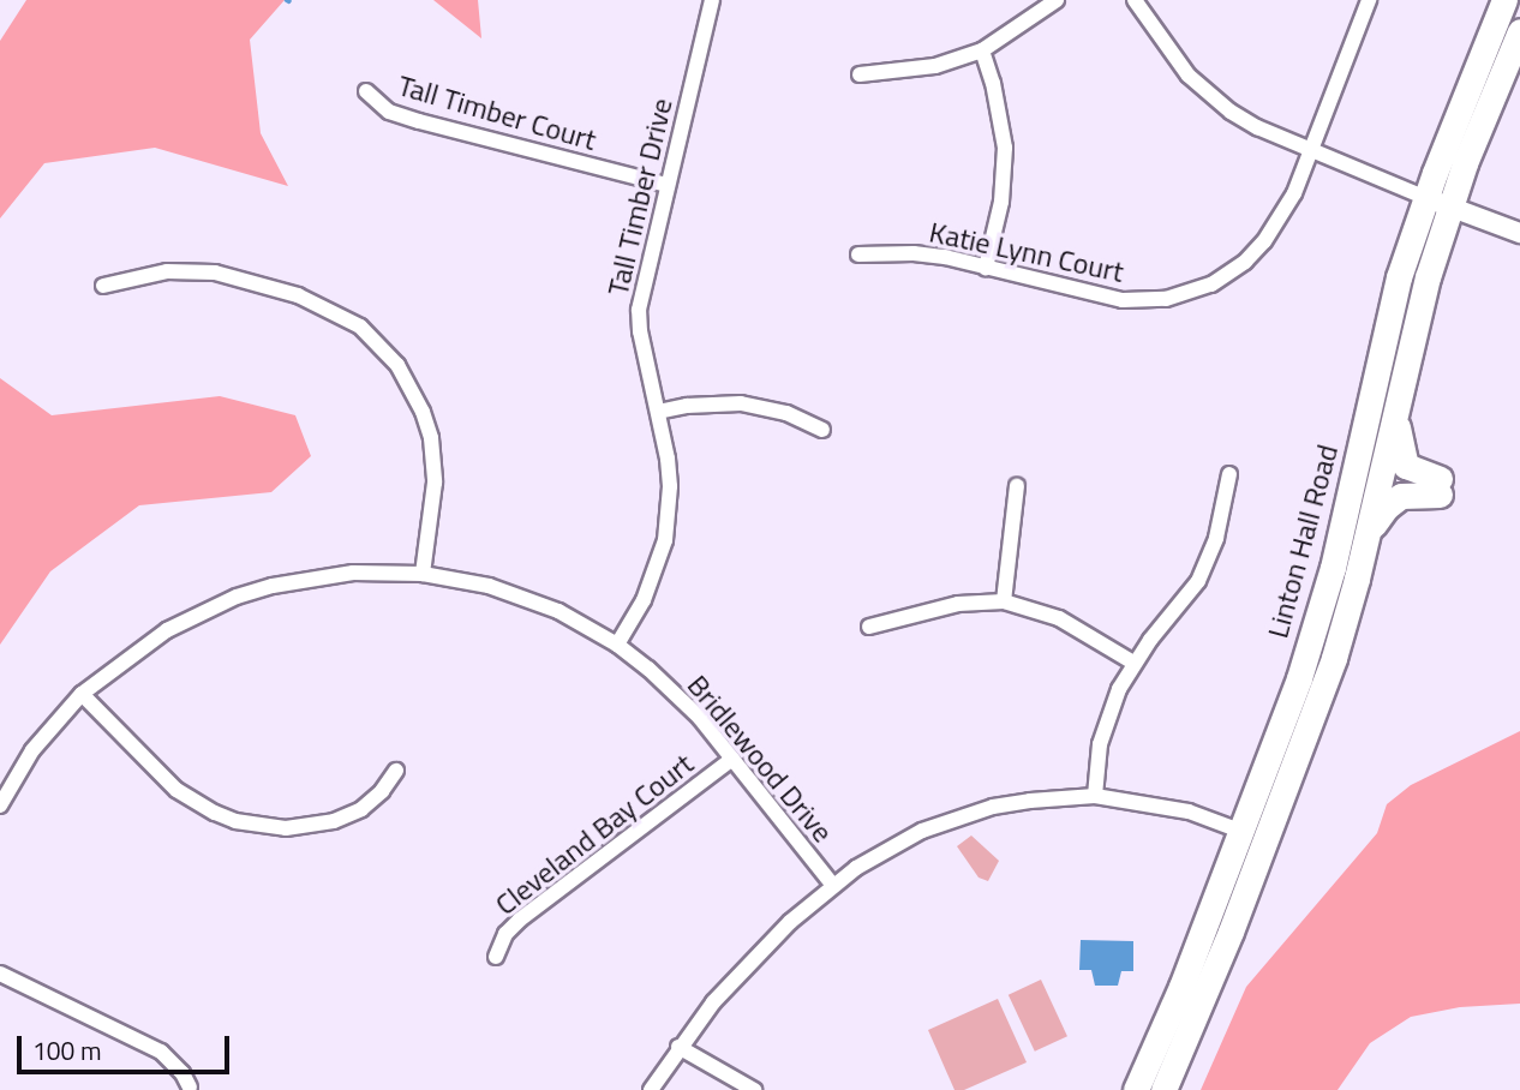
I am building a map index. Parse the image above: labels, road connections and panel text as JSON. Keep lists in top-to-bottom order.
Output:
{
  "streets": {
    "main road": ["Linton Hall Road"],
    "street": [
      "Tall Timber Court",
      "Tall Timber Drive",
      "Katie Lynn Court",
      "Bridlewood Drive",
      "Cleveland Bay Court"
    ]
  },
  "crossings": [
    ["Tall Timber Court", "Tall Timber Drive"],
    ["Tall Timber Drive", "Bridlewood Drive"],
    ["Bridlewood Drive", "Cleveland Bay Court"]
  ],
  "scale_bar": "100 m"
}
